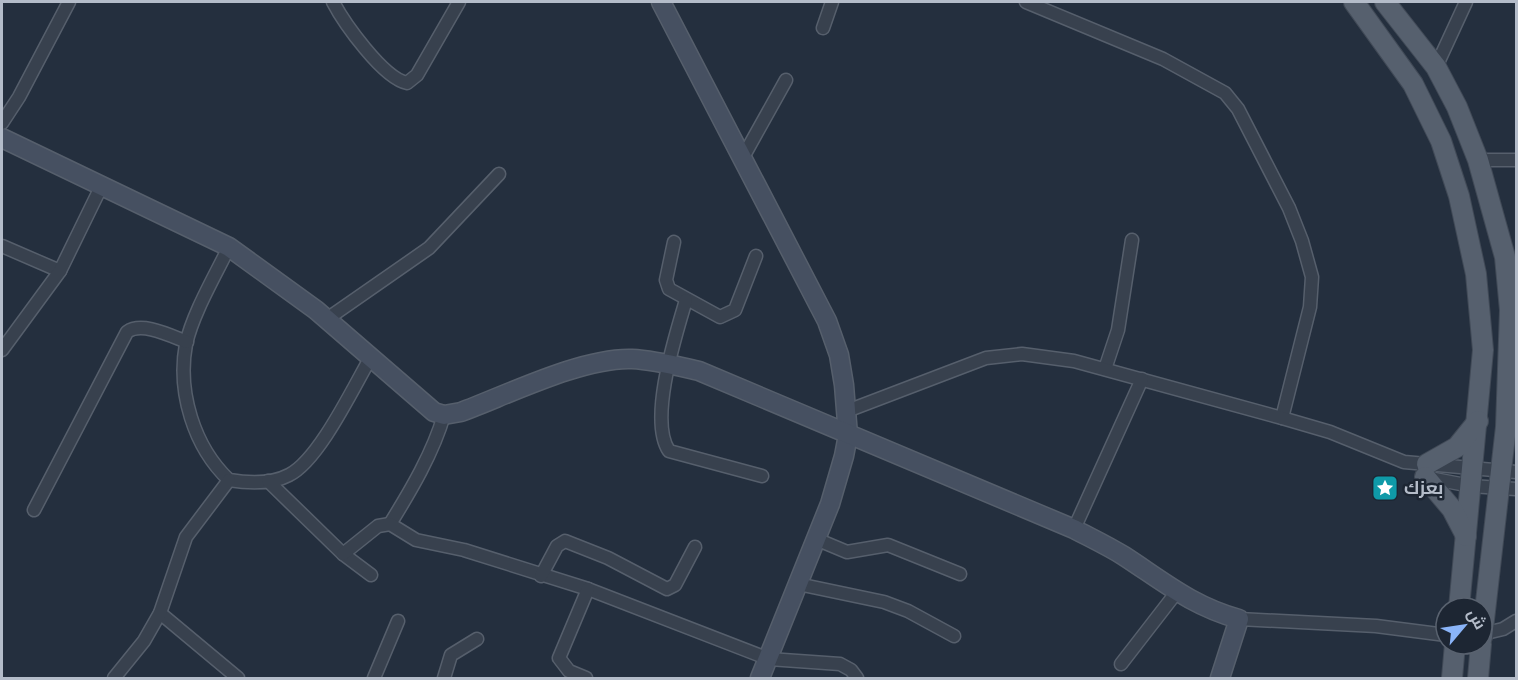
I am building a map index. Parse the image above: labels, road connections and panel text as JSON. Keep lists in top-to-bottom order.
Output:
{
  "places": {
    "place": ["بعزك"]
  },
  "north": "top right"
}
